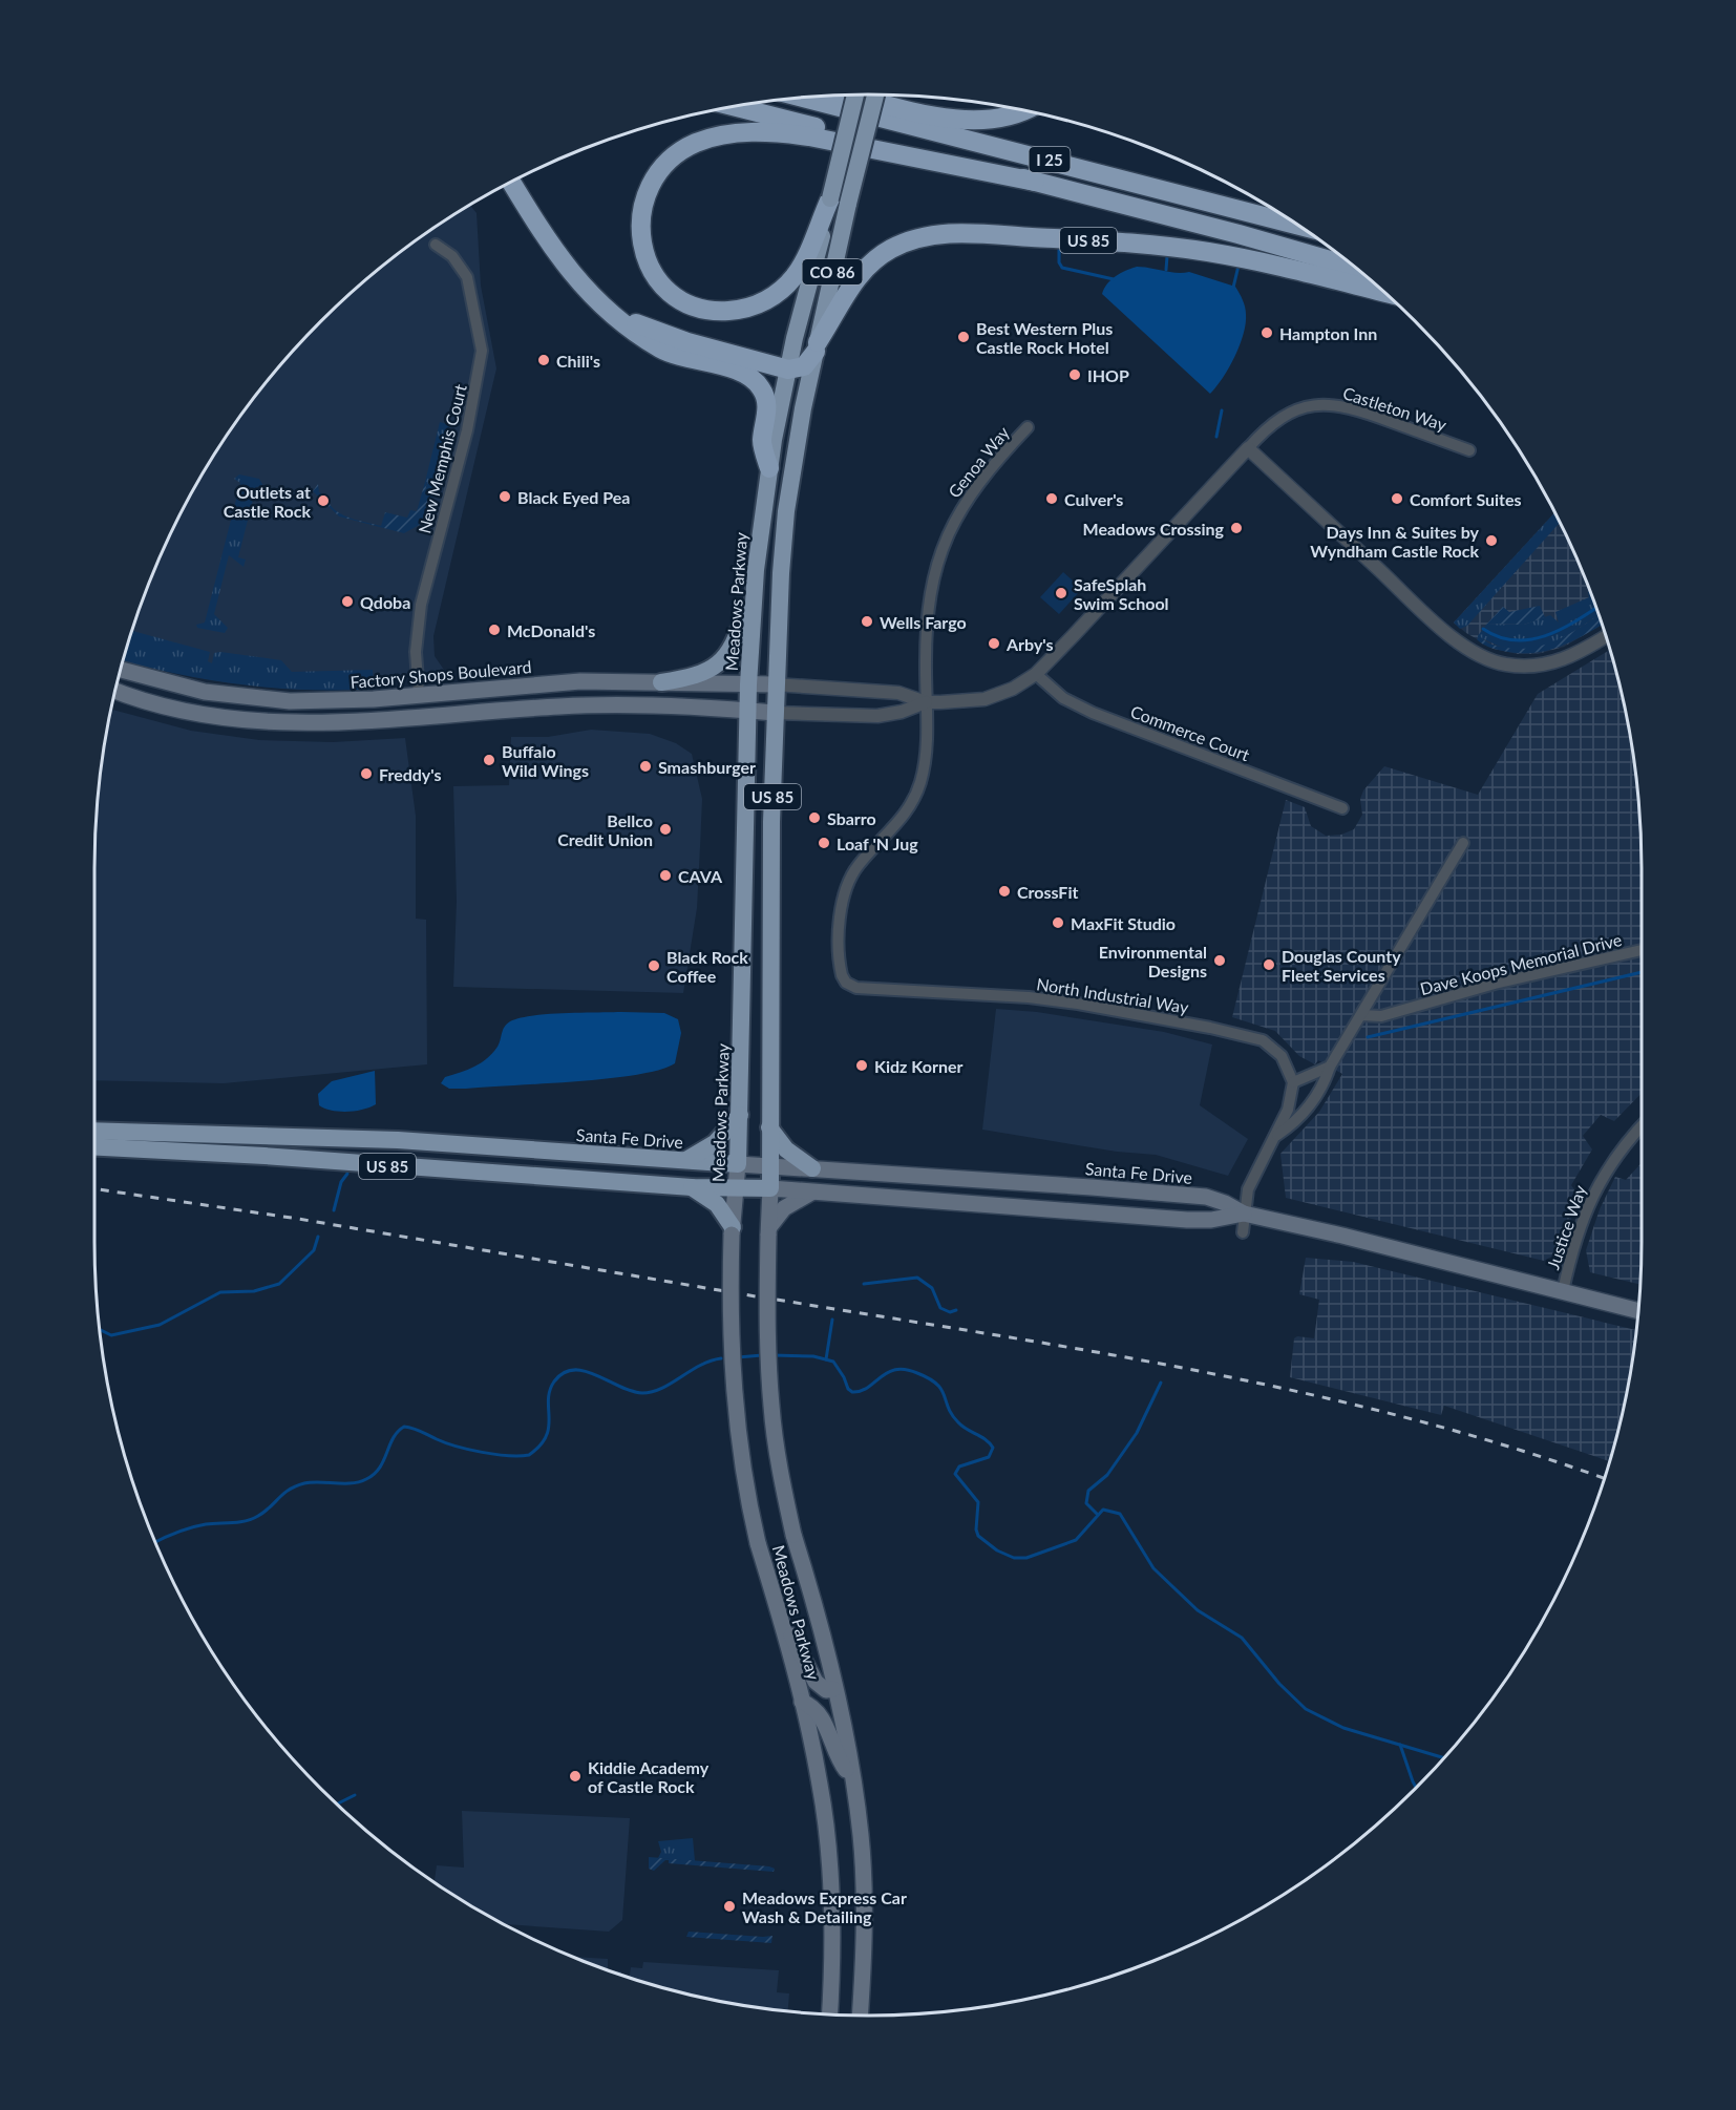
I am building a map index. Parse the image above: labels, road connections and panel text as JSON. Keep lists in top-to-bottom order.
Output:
{
  "streets": {
    "highway": [
      "I 25",
      "US 85",
      "CO 86",
      "Meadows Parkway",
      "Santa Fe Drive"
    ],
    "main road": ["Factory Shops Boulevard"],
    "street": [
      "Castleton Way",
      "New Memphis Court",
      "Genoa Way",
      "Commerce Court",
      "Dave Koops Memorial Drive",
      "North Industrial Way",
      "Justice Way"
    ]
  },
  "crossings": [
    ["US 85", "CO 86"],
    ["US 85", "Meadows Parkway"],
    ["CO 86", "Meadows Parkway"],
    ["New Memphis Court", "Factory Shops Boulevard"],
    ["Genoa Way", "North Industrial Way"],
    ["Meadows Parkway", "Factory Shops Boulevard"],
    ["Meadows Parkway", "Santa Fe Drive"],
    ["Santa Fe Drive", "Justice Way"]
  ],
  "places": [
    "Hampton Inn",
    "Best Western Plus Castle Rock Hotel",
    "Chili's",
    "IHOP",
    "Black Eyed Pea",
    "Culver's",
    "Comfort Suites",
    "Outlets at Castle Rock",
    "Meadows Crossing",
    "Days Inn & Suites by Wyndham Castle Rock",
    "SafeSplah Swim School",
    "Qdoba",
    "Wells Fargo",
    "McDonald's",
    "Arby's",
    "Buffalo Wild Wings",
    "Smashburger",
    "Freddy's",
    "Sbarro",
    "Bellco Credit Union",
    "Loaf 'N Jug",
    "CAVA",
    "CrossFit",
    "MaxFit Studio",
    "Environmental Designs",
    "Douglas County Fleet Services",
    "Black Rock Coffee",
    "Kidz Korner",
    "Kiddie Academy of Castle Rock",
    "Meadows Express Car Wash & Detailing"
  ]
}
